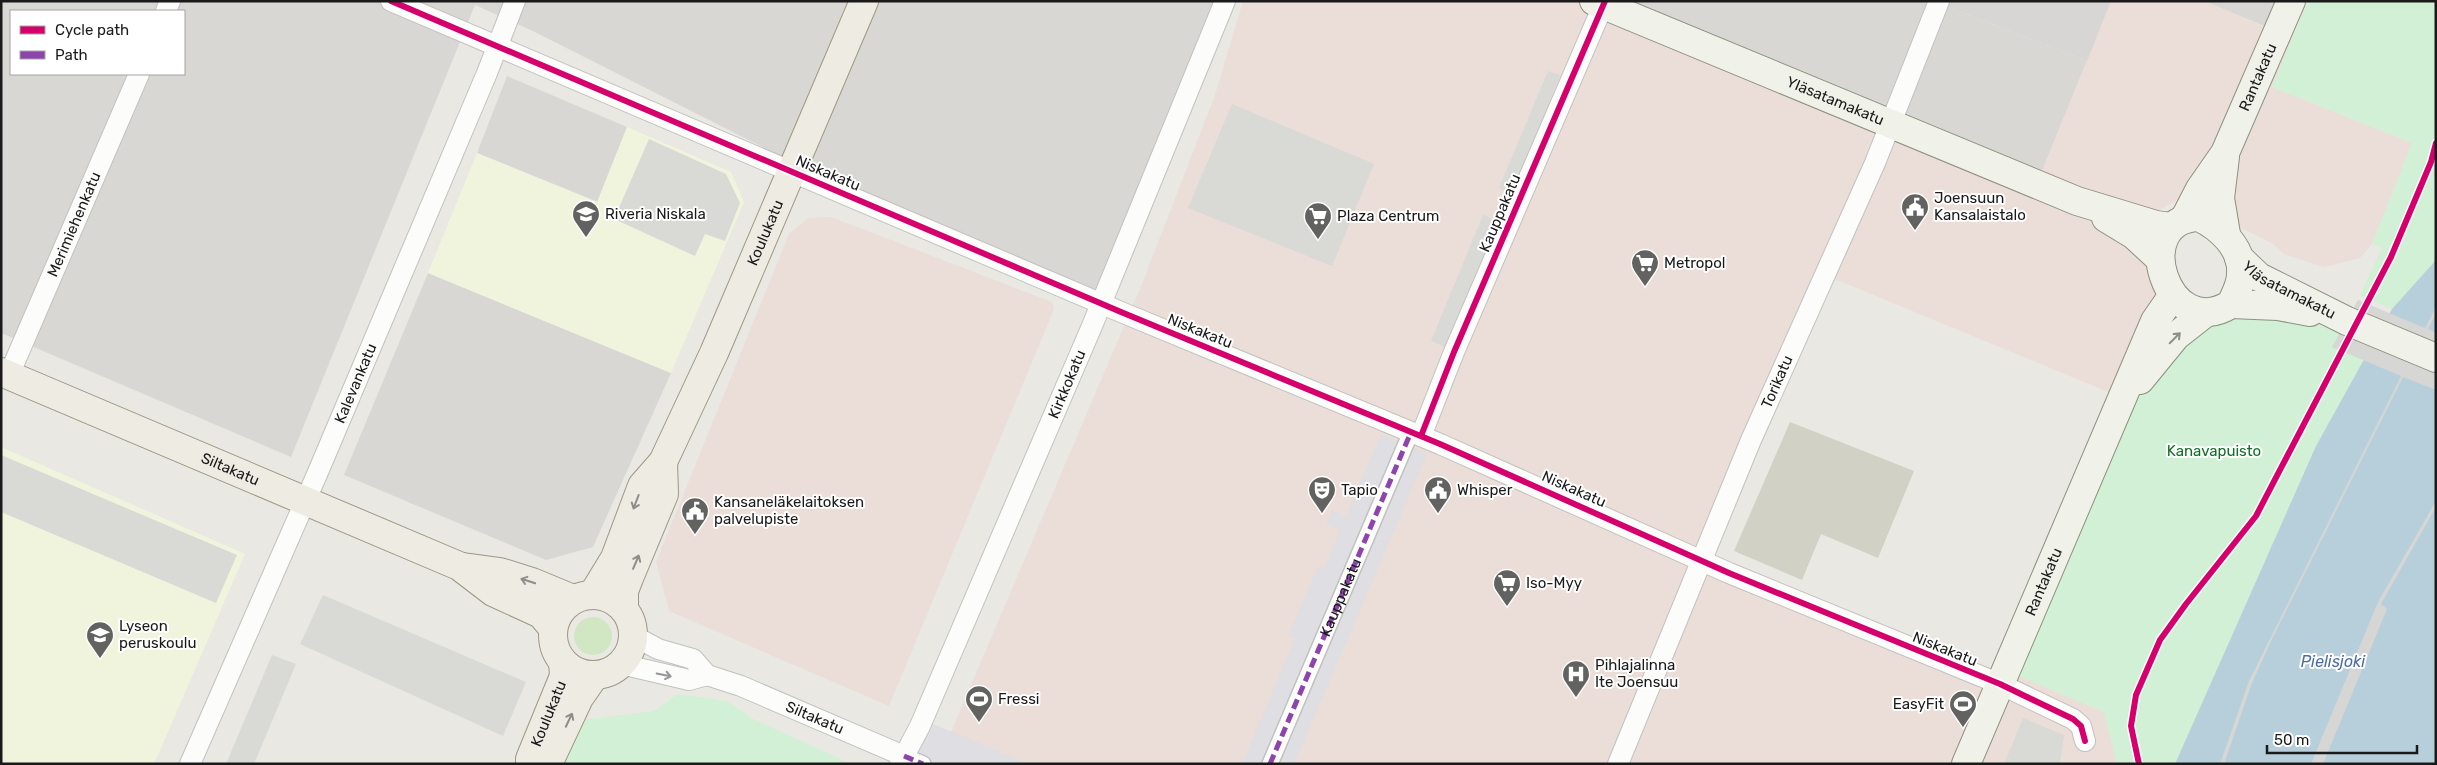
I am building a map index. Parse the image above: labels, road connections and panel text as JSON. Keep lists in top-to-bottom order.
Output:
{
  "streets": {
    "main road": [
      "Rantakatu",
      "Yläsatamakatu",
      "Koulukatu",
      "Siltakatu"
    ],
    "street": [
      "Niskakatu",
      "Kauppakatu",
      "Merimiehenkatu",
      "Torikatu",
      "Kalevankatu",
      "Kirkkokatu"
    ]
  },
  "crossings": [
    ["Rantakatu", "Yläsatamakatu"],
    ["Rantakatu", "Niskakatu"],
    ["Yläsatamakatu", "Kauppakatu"],
    ["Yläsatamakatu", "Torikatu"],
    ["Niskakatu", "Kauppakatu"],
    ["Niskakatu", "Koulukatu"],
    ["Niskakatu", "Torikatu"],
    ["Niskakatu", "Kalevankatu"],
    ["Niskakatu", "Kirkkokatu"],
    ["Merimiehenkatu", "Siltakatu"],
    ["Koulukatu", "Siltakatu"],
    ["Kalevankatu", "Siltakatu"],
    ["Kirkkokatu", "Siltakatu"]
  ],
  "water": ["Pielisjoki"],
  "parks": ["Kanavapuisto"],
  "places": {
    "public building": ["Joensuun Kansalaistalo", "Whisper", "Kansaneläkelaitoksen palvelupiste"],
    "school or university": ["Riveria Niskala", "Lyseon peruskoulu"],
    "supermarket": ["Plaza Centrum", "Metropol", "Iso-Myy"],
    "theatre": ["Tapio"],
    "hospital": ["Pihlajalinna Ite Joensuu"],
    "sports": ["Fressi", "EasyFit"]
  },
  "legend": ["Cycle path", "Path"],
  "scale_bar": "50 m"
}
